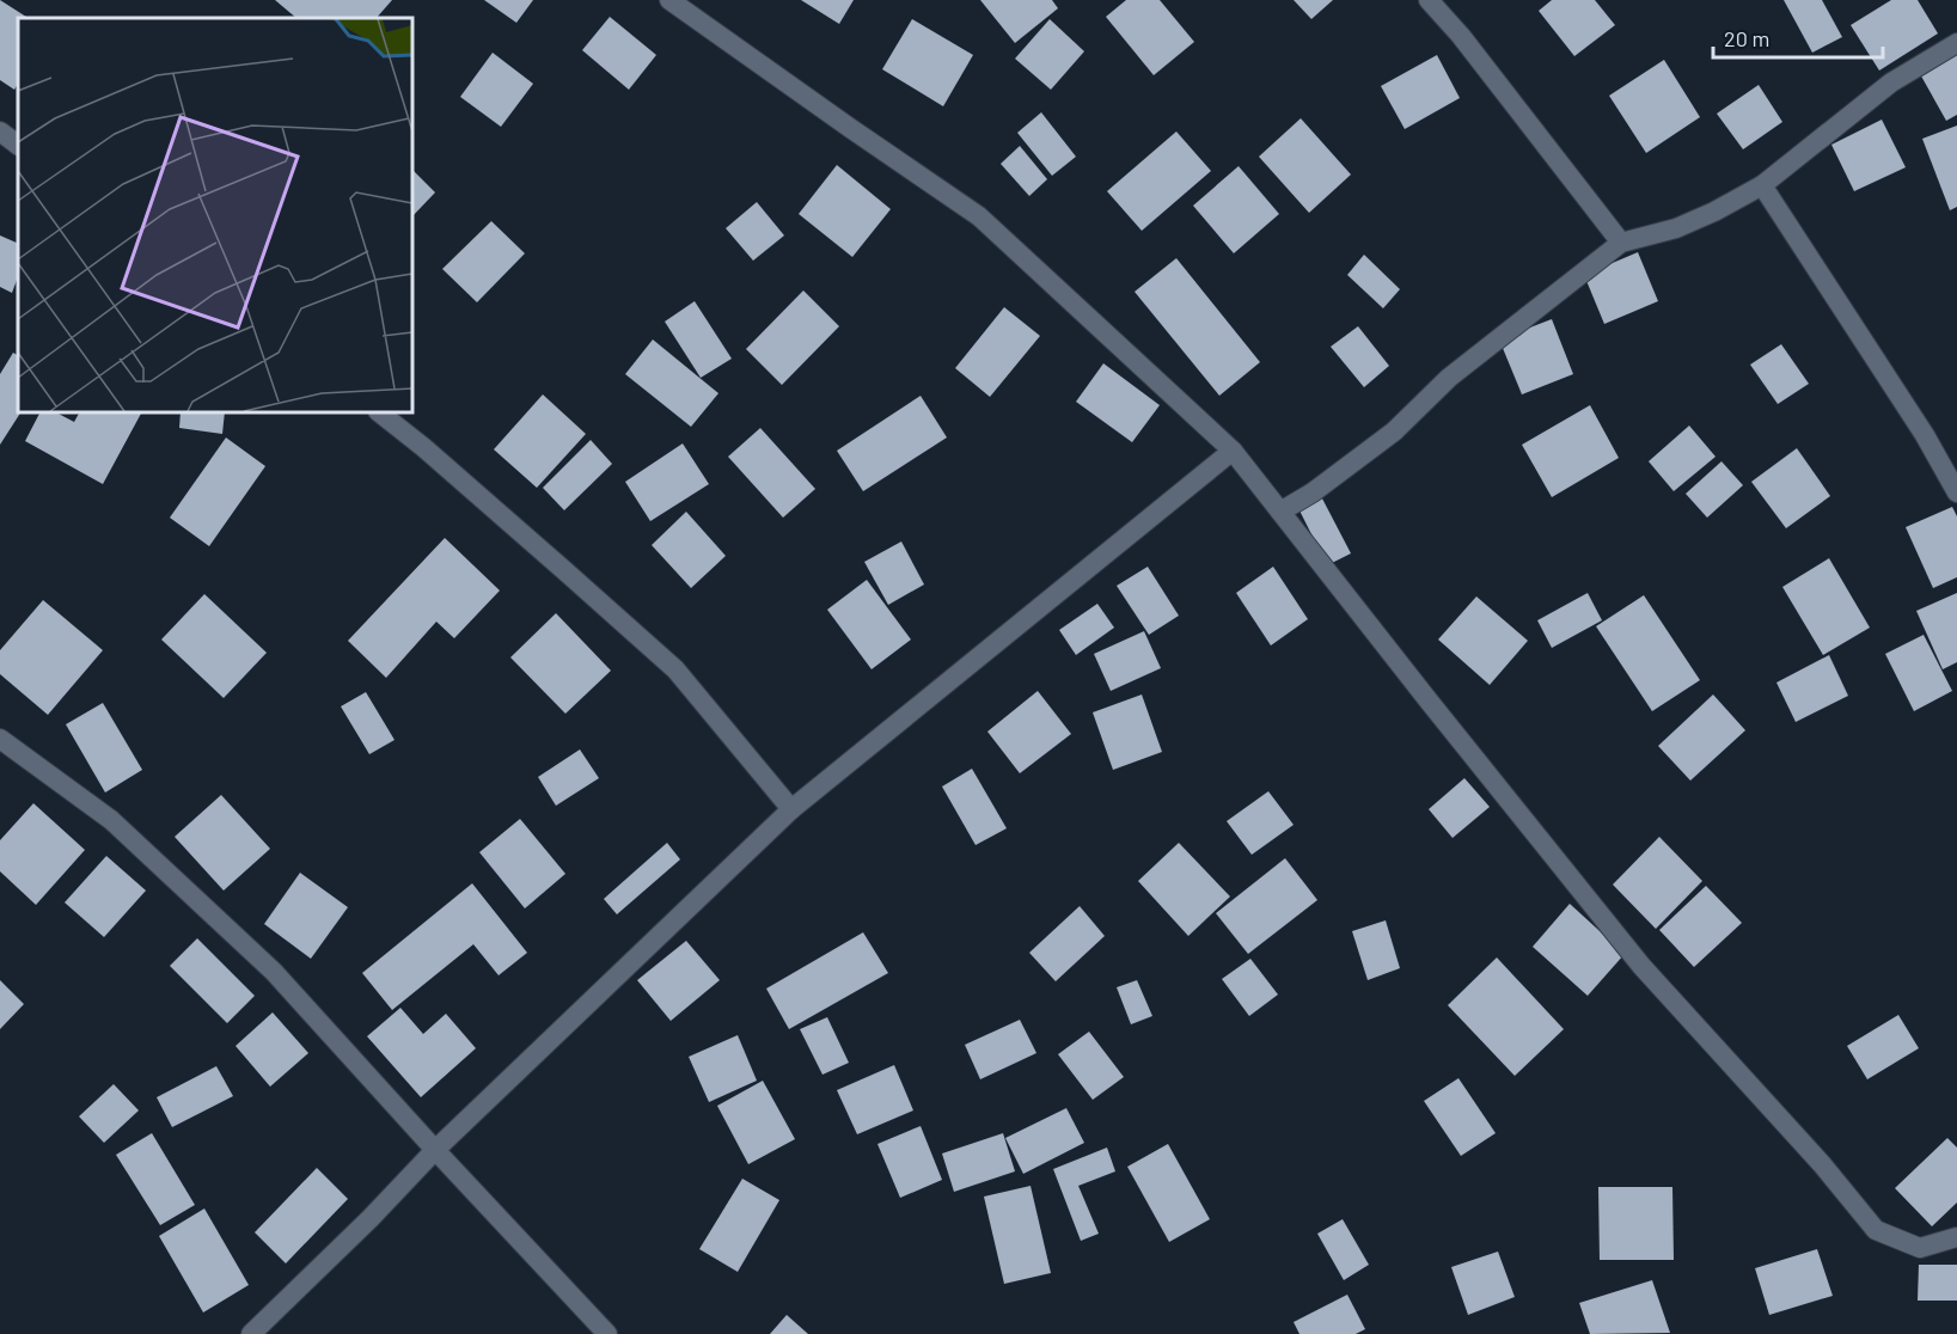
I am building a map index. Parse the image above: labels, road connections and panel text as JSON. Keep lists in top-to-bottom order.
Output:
{
  "scale_bar": "20 m"
}
